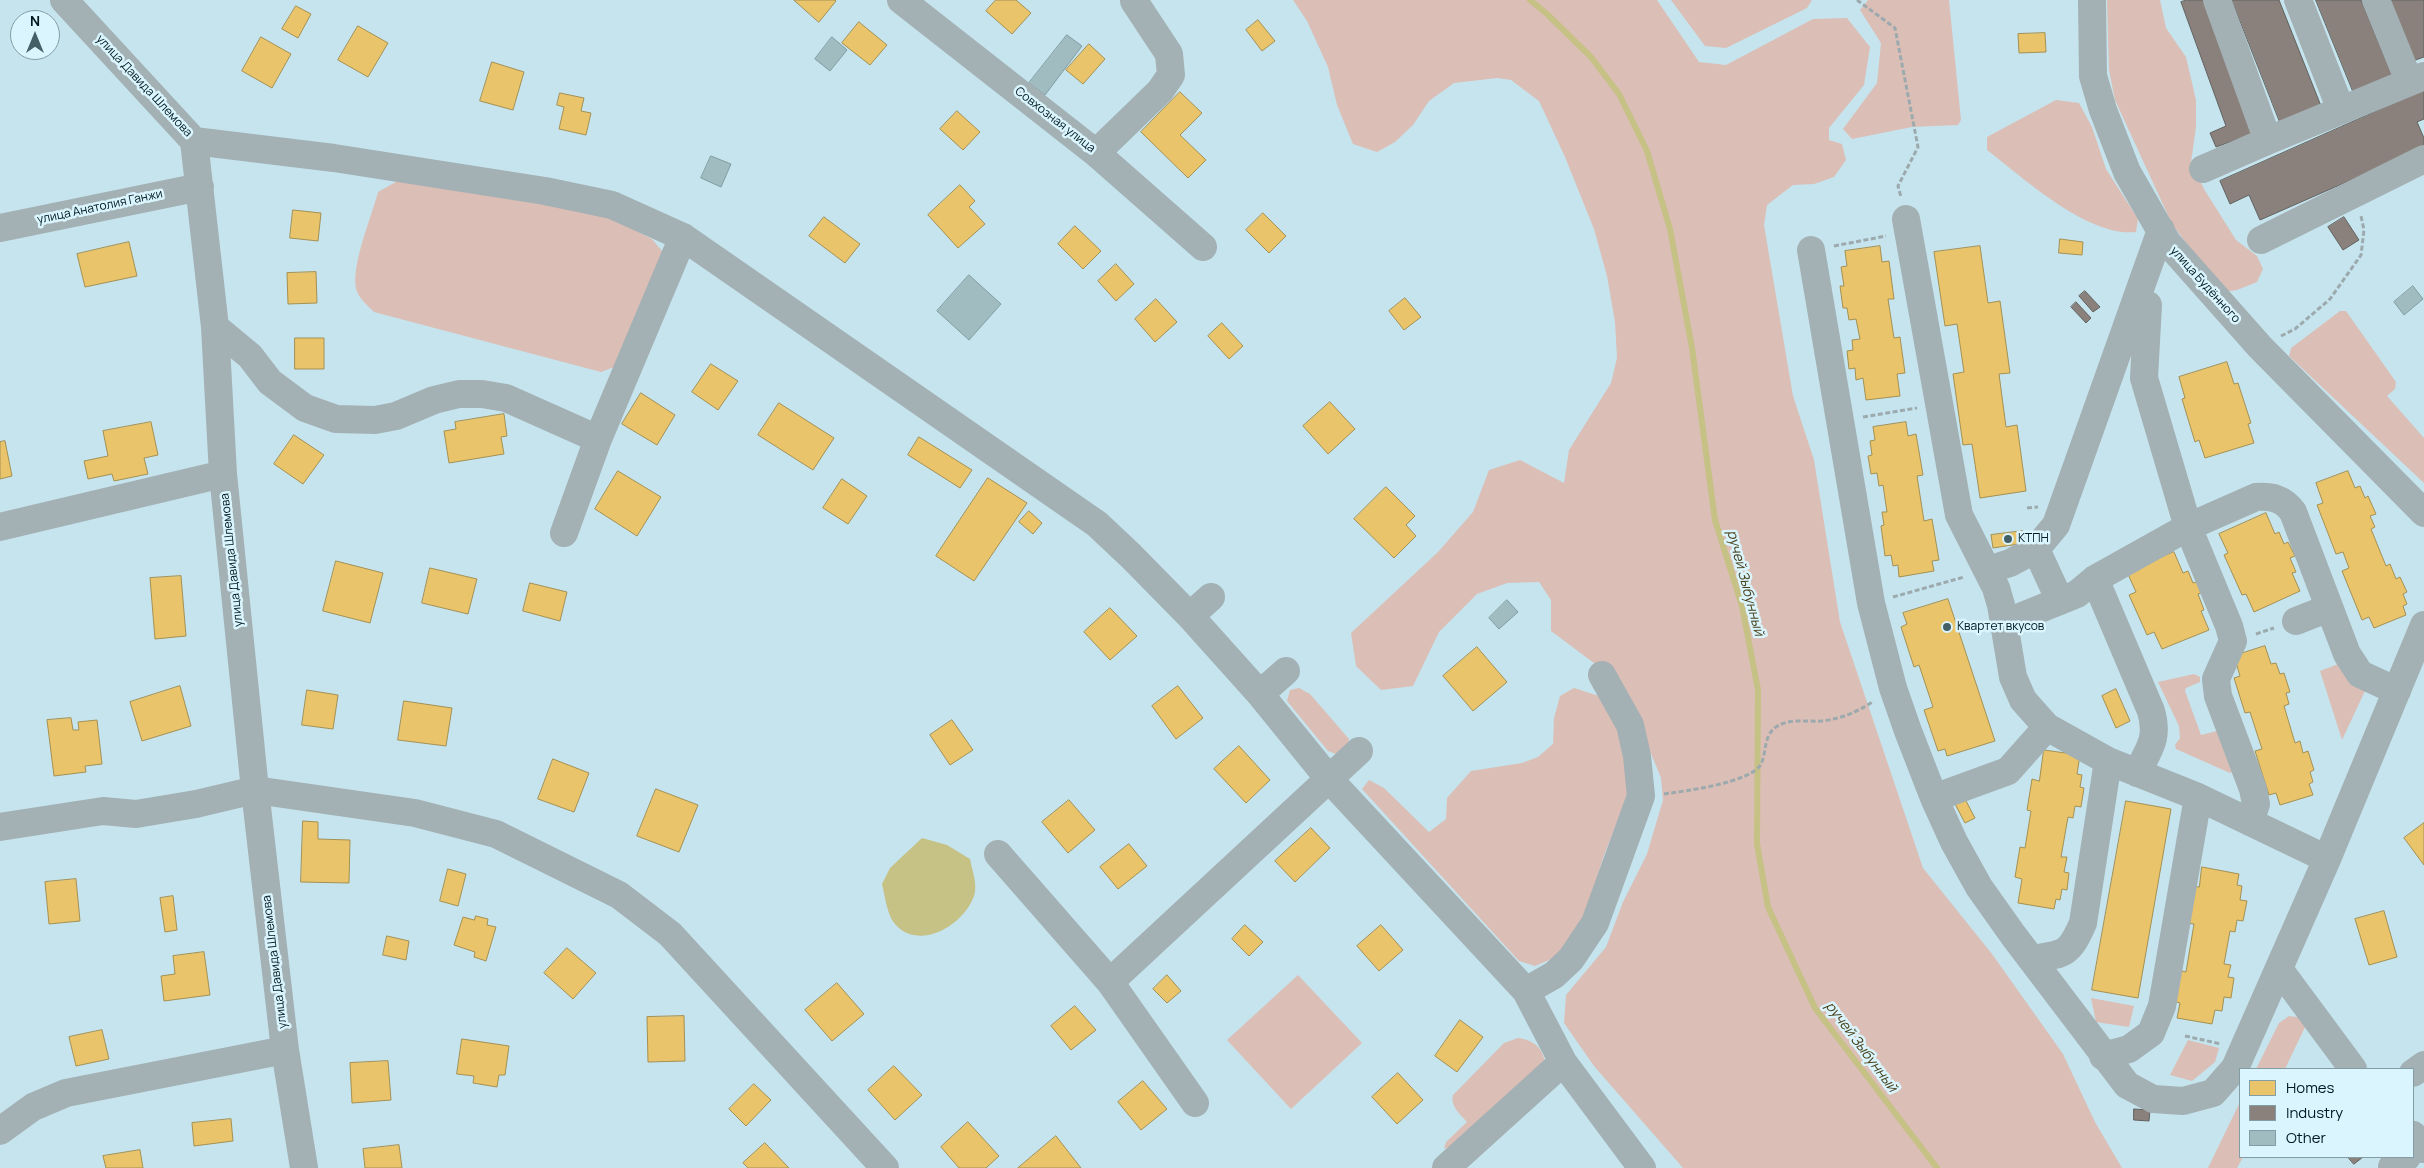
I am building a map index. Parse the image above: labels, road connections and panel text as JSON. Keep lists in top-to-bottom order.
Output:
{
  "streets": {
    "street": [
      "улица Давида Шлемова",
      "Совхозная улица",
      "улица Анатолия Ганжи",
      "улица Будённого"
    ]
  },
  "crossings": [
    ["улица Давида Шлемова", "улица Анатолия Ганжи"]
  ],
  "water": ["ручей Зыбунный"],
  "places": ["КТПН", "Квартет вкусов"],
  "legend": ["Homes", "Industry", "Other"],
  "north": "top"
}
